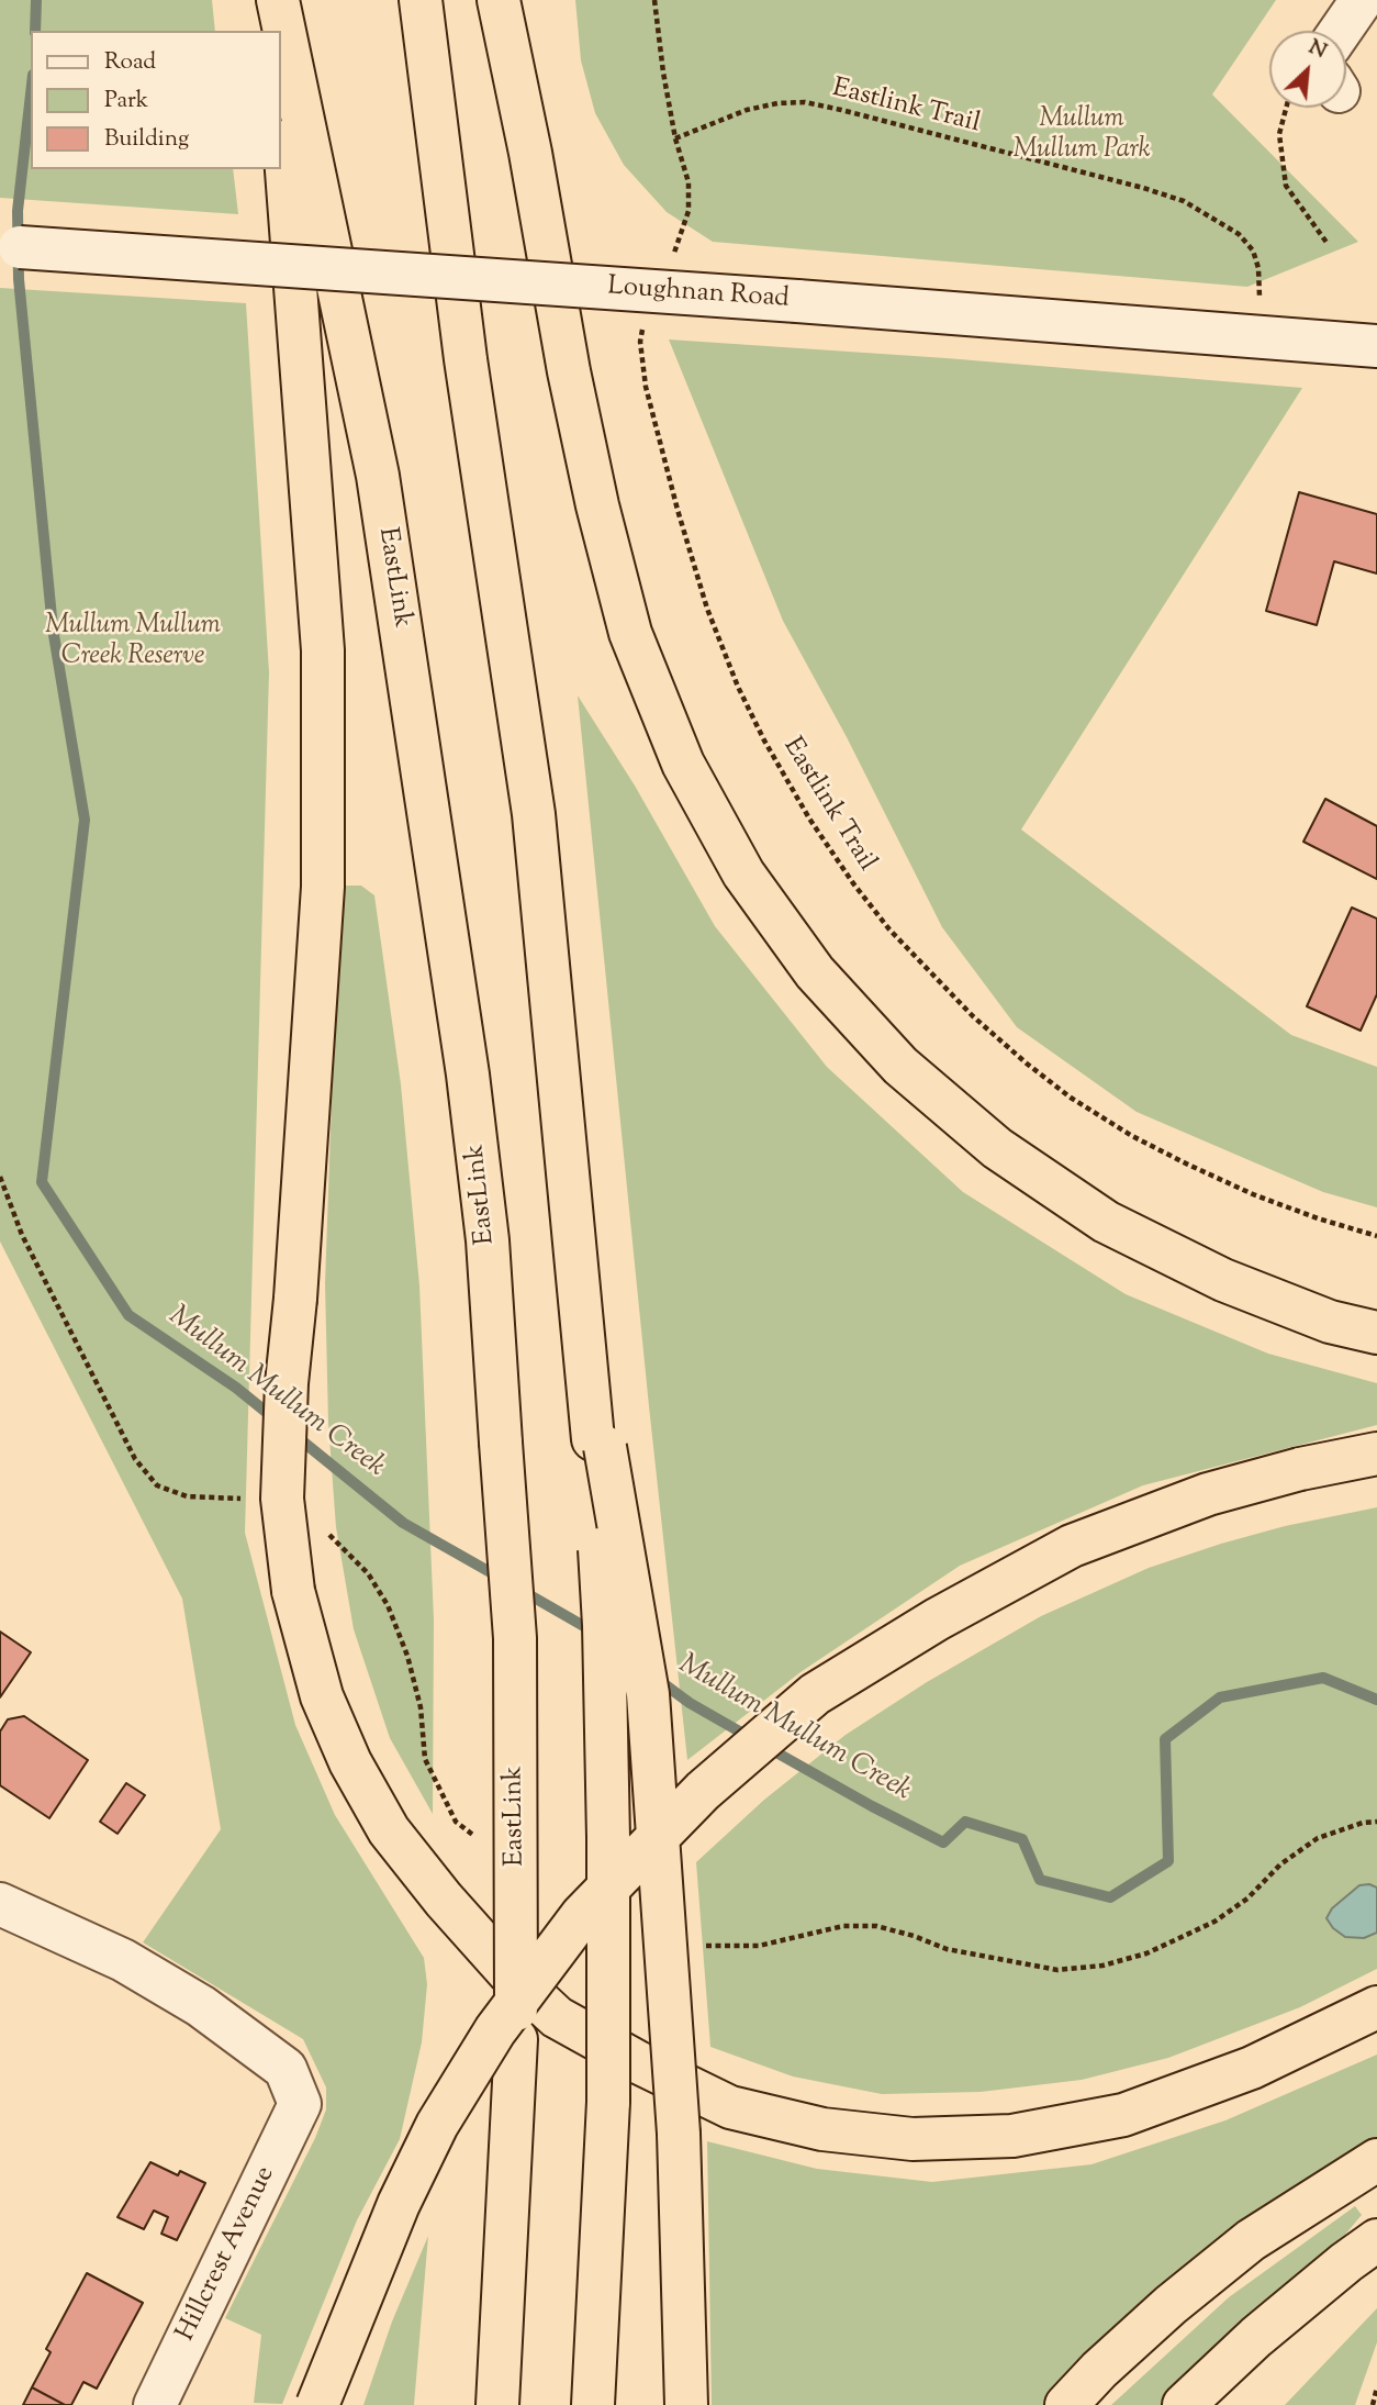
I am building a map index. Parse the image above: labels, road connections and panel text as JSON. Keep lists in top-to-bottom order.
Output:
{
  "streets": {
    "highway": ["EastLink"],
    "main road": ["Loughnan Road", "Hillcrest Avenue"],
    "path": ["Eastlink Trail"]
  },
  "crossings": [
    ["Eastlink Trail", "Loughnan Road"]
  ],
  "water": ["Mullum Mullum Creek"],
  "parks": ["Mullum Mullum Park", "Mullum Mullum Creek Reserve"],
  "legend": ["Road", "Park", "Building"],
  "north": "top right"
}
